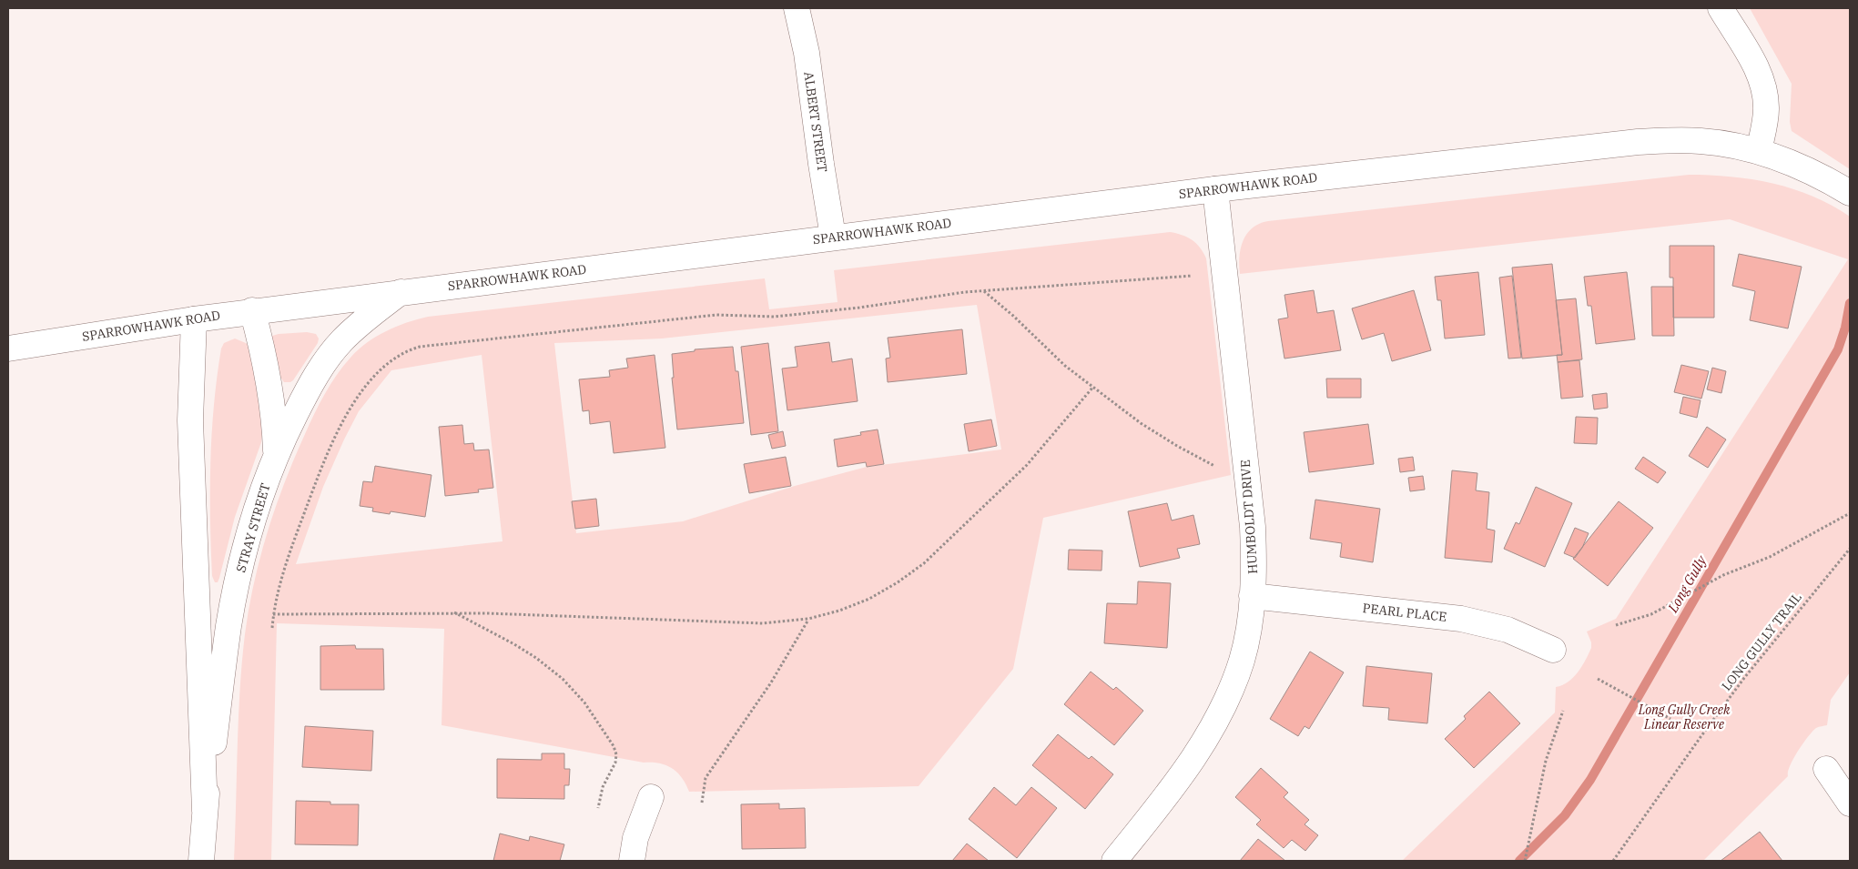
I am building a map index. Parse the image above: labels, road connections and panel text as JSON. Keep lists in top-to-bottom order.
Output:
{
  "streets": {
    "main road": [
      "ALBERT STREET",
      "SPARROWHAWK ROAD",
      "HUMBOLDT DRIVE",
      "STRAY STREET",
      "PEARL PLACE"
    ],
    "path": ["LONG GULLY TRAIL"]
  },
  "crossings": [
    ["ALBERT STREET", "SPARROWHAWK ROAD"],
    ["SPARROWHAWK ROAD", "HUMBOLDT DRIVE"],
    ["SPARROWHAWK ROAD", "STRAY STREET"],
    ["HUMBOLDT DRIVE", "PEARL PLACE"]
  ],
  "water": ["Long Gully"],
  "parks": ["Long Gully Creek Linear Reserve"]
}
